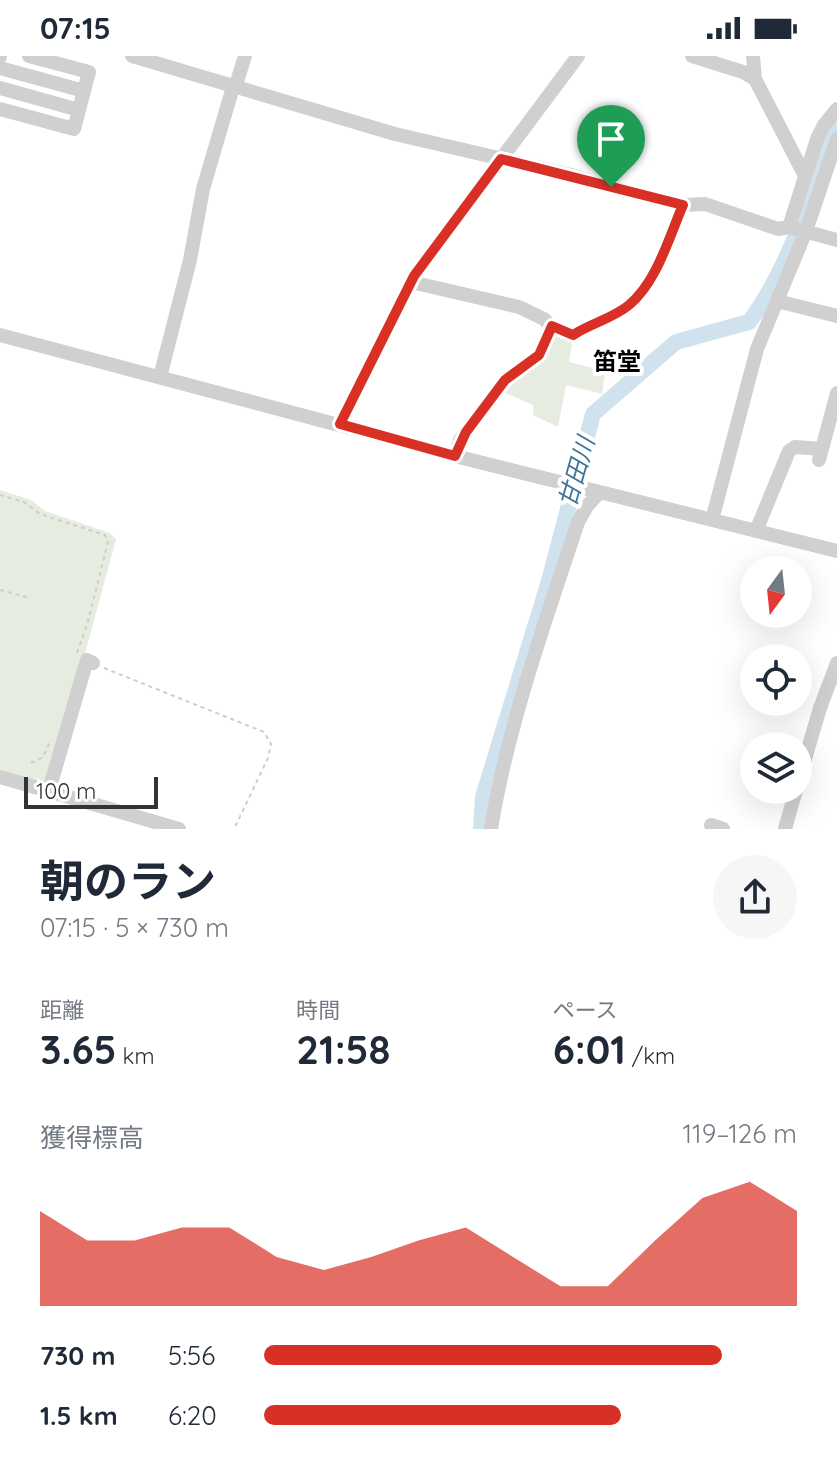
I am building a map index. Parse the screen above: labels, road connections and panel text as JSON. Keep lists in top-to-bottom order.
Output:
{
  "districts": ["笛堂"],
  "water": ["甘田川"],
  "scale_bar": "100 m",
  "north": "bottom",
  "page": {
    "status": "07:15",
    "scale": "100 m",
    "heading": ["朝のラン", "07:15 · 5 × 730 m"],
    "stats": [
      ["距離", "3.65 km"],
      ["時間", "21:58"],
      ["ペース", "6:01 /km"]
    ],
    "chart": ["獲得標高", "119–126 m"],
    "list": [
      {
        "name": "730 m",
        "note": "5:56"
      },
      {
        "name": "1.5 km",
        "note": "6:20"
      }
    ]
  }
}
